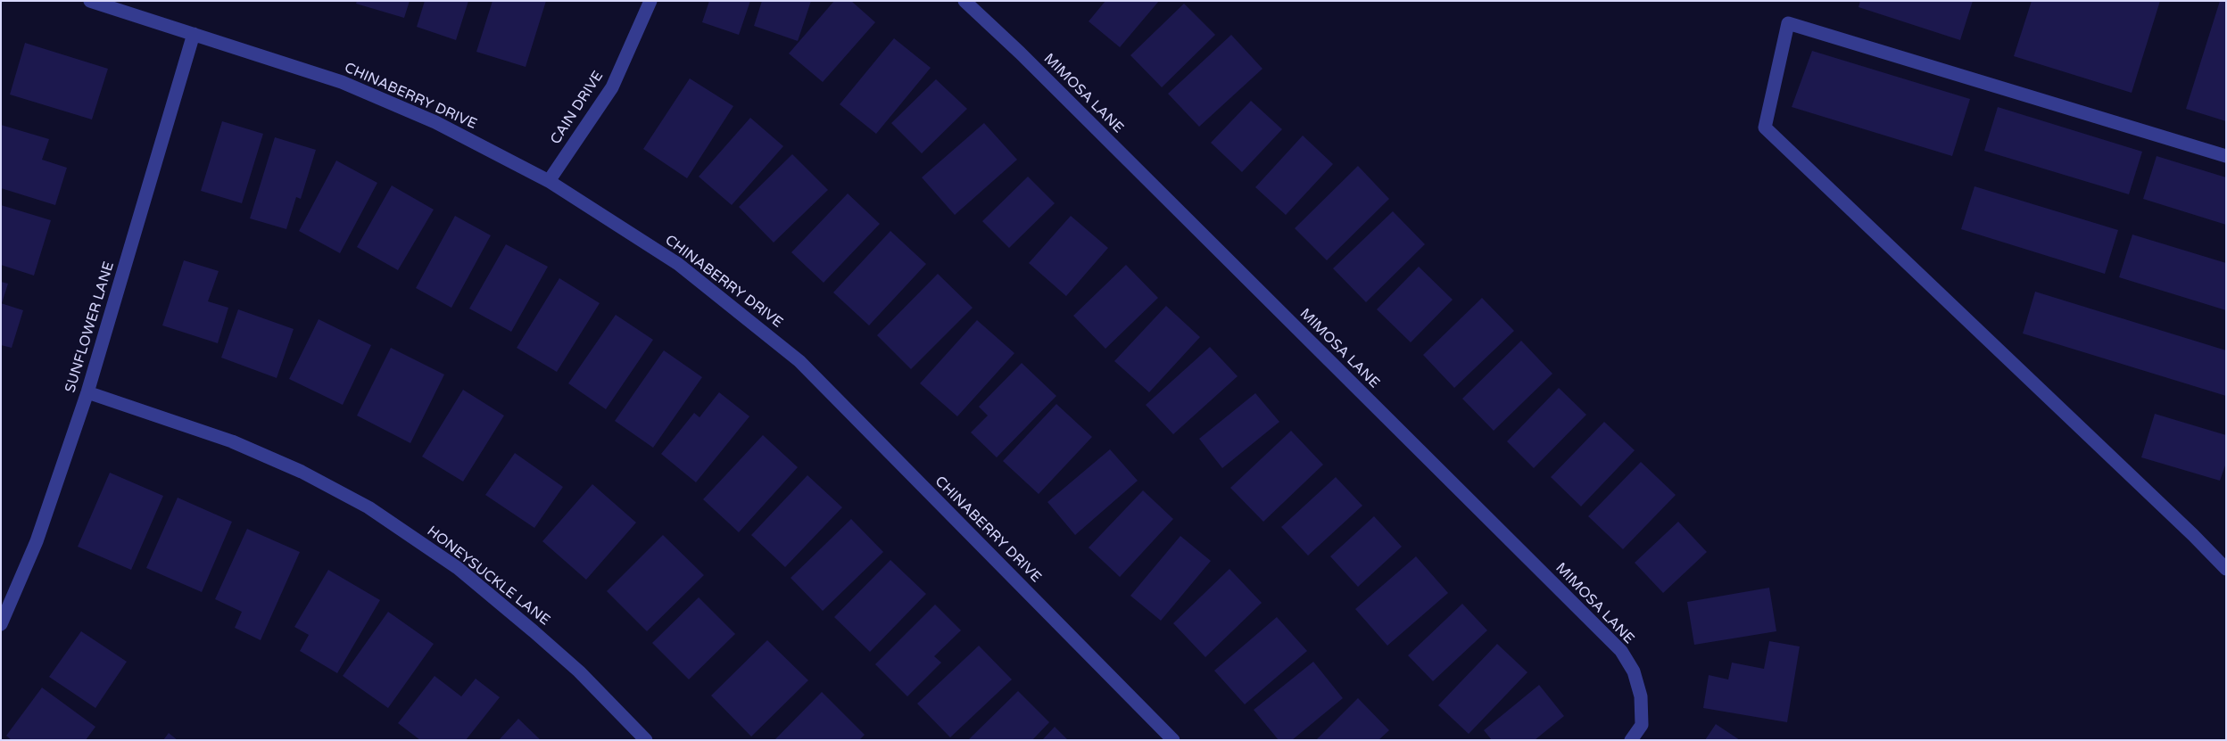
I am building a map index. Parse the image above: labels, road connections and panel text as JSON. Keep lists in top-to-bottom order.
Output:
{
  "streets": {
    "street": [
      "MIMOSA LANE",
      "CHINABERRY DRIVE",
      "CAIN DRIVE",
      "SUNFLOWER LANE",
      "HONEYSUCKLE LANE"
    ]
  },
  "crossings": [
    ["CHINABERRY DRIVE", "CAIN DRIVE"],
    ["CHINABERRY DRIVE", "SUNFLOWER LANE"],
    ["SUNFLOWER LANE", "HONEYSUCKLE LANE"]
  ]
}
